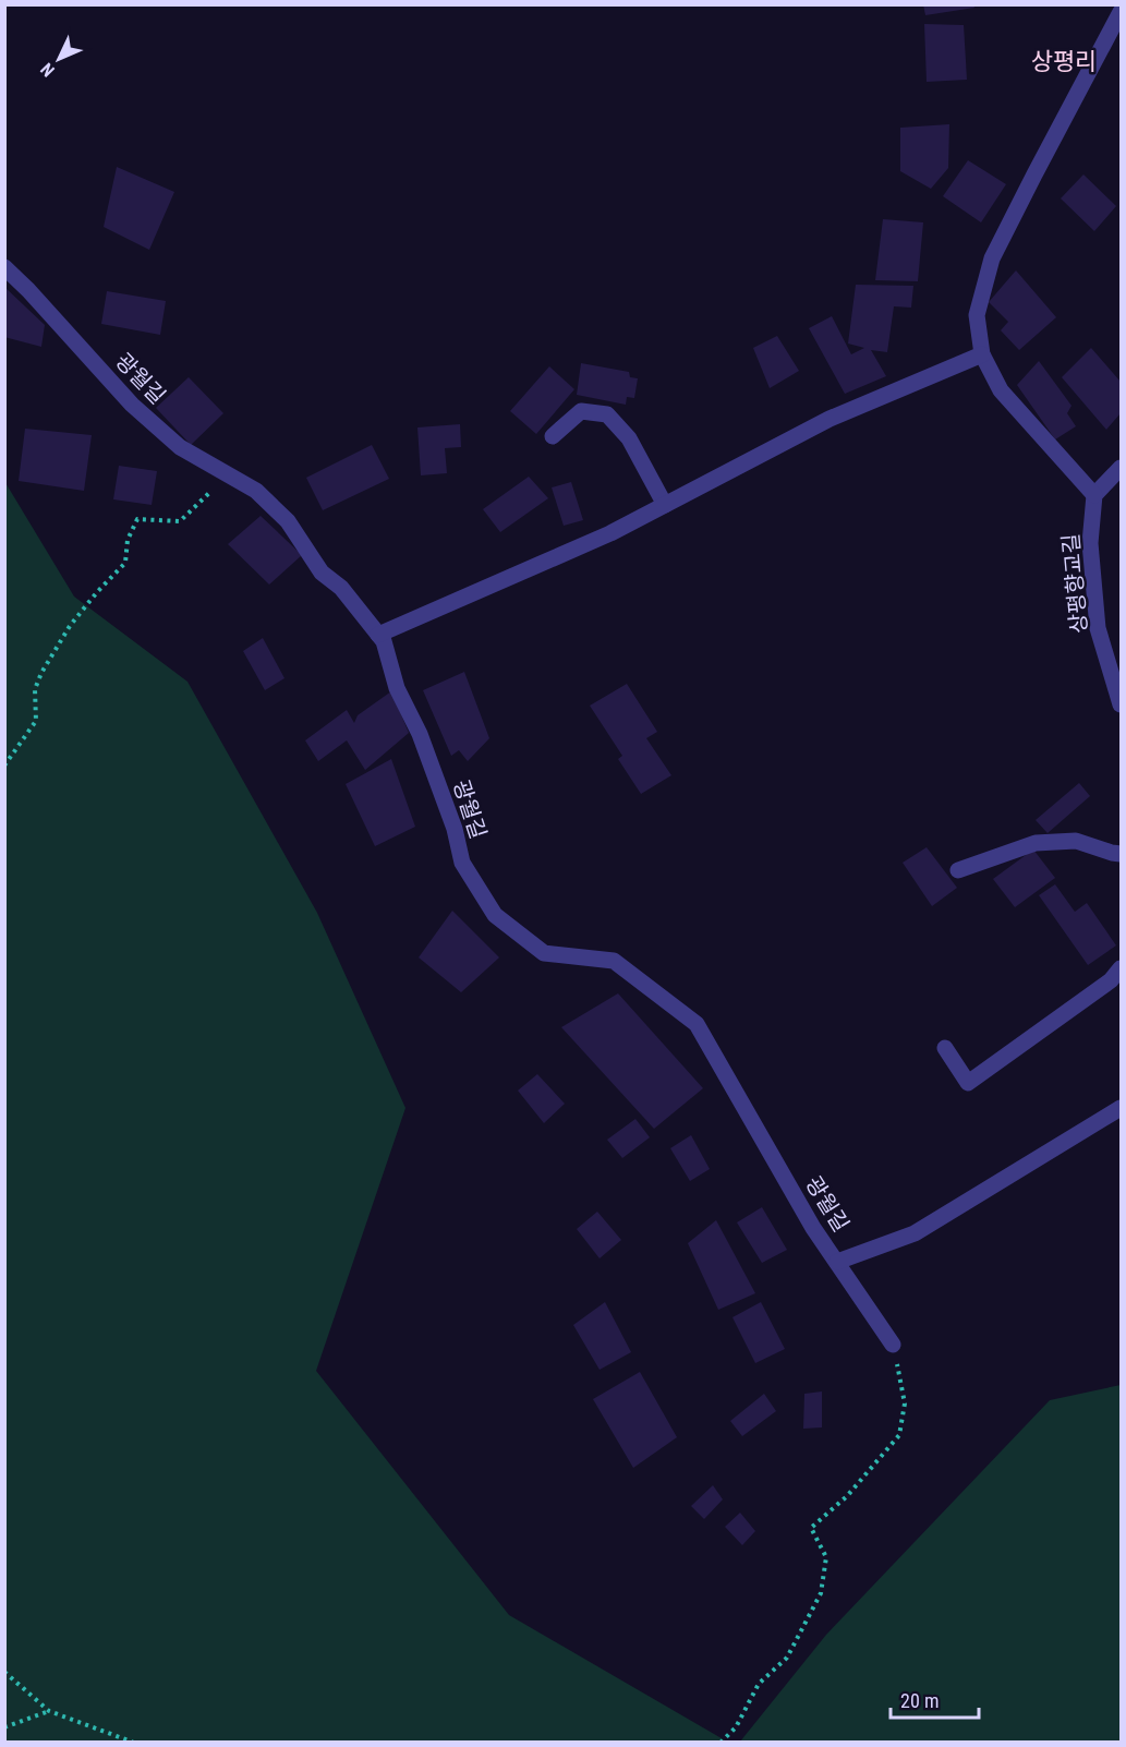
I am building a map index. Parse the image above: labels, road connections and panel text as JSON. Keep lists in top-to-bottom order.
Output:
{
  "streets": {
    "street": ["광월길", "상평향교길"]
  },
  "districts": ["상평리"],
  "scale_bar": "20 m",
  "north": "bottom left"
}
